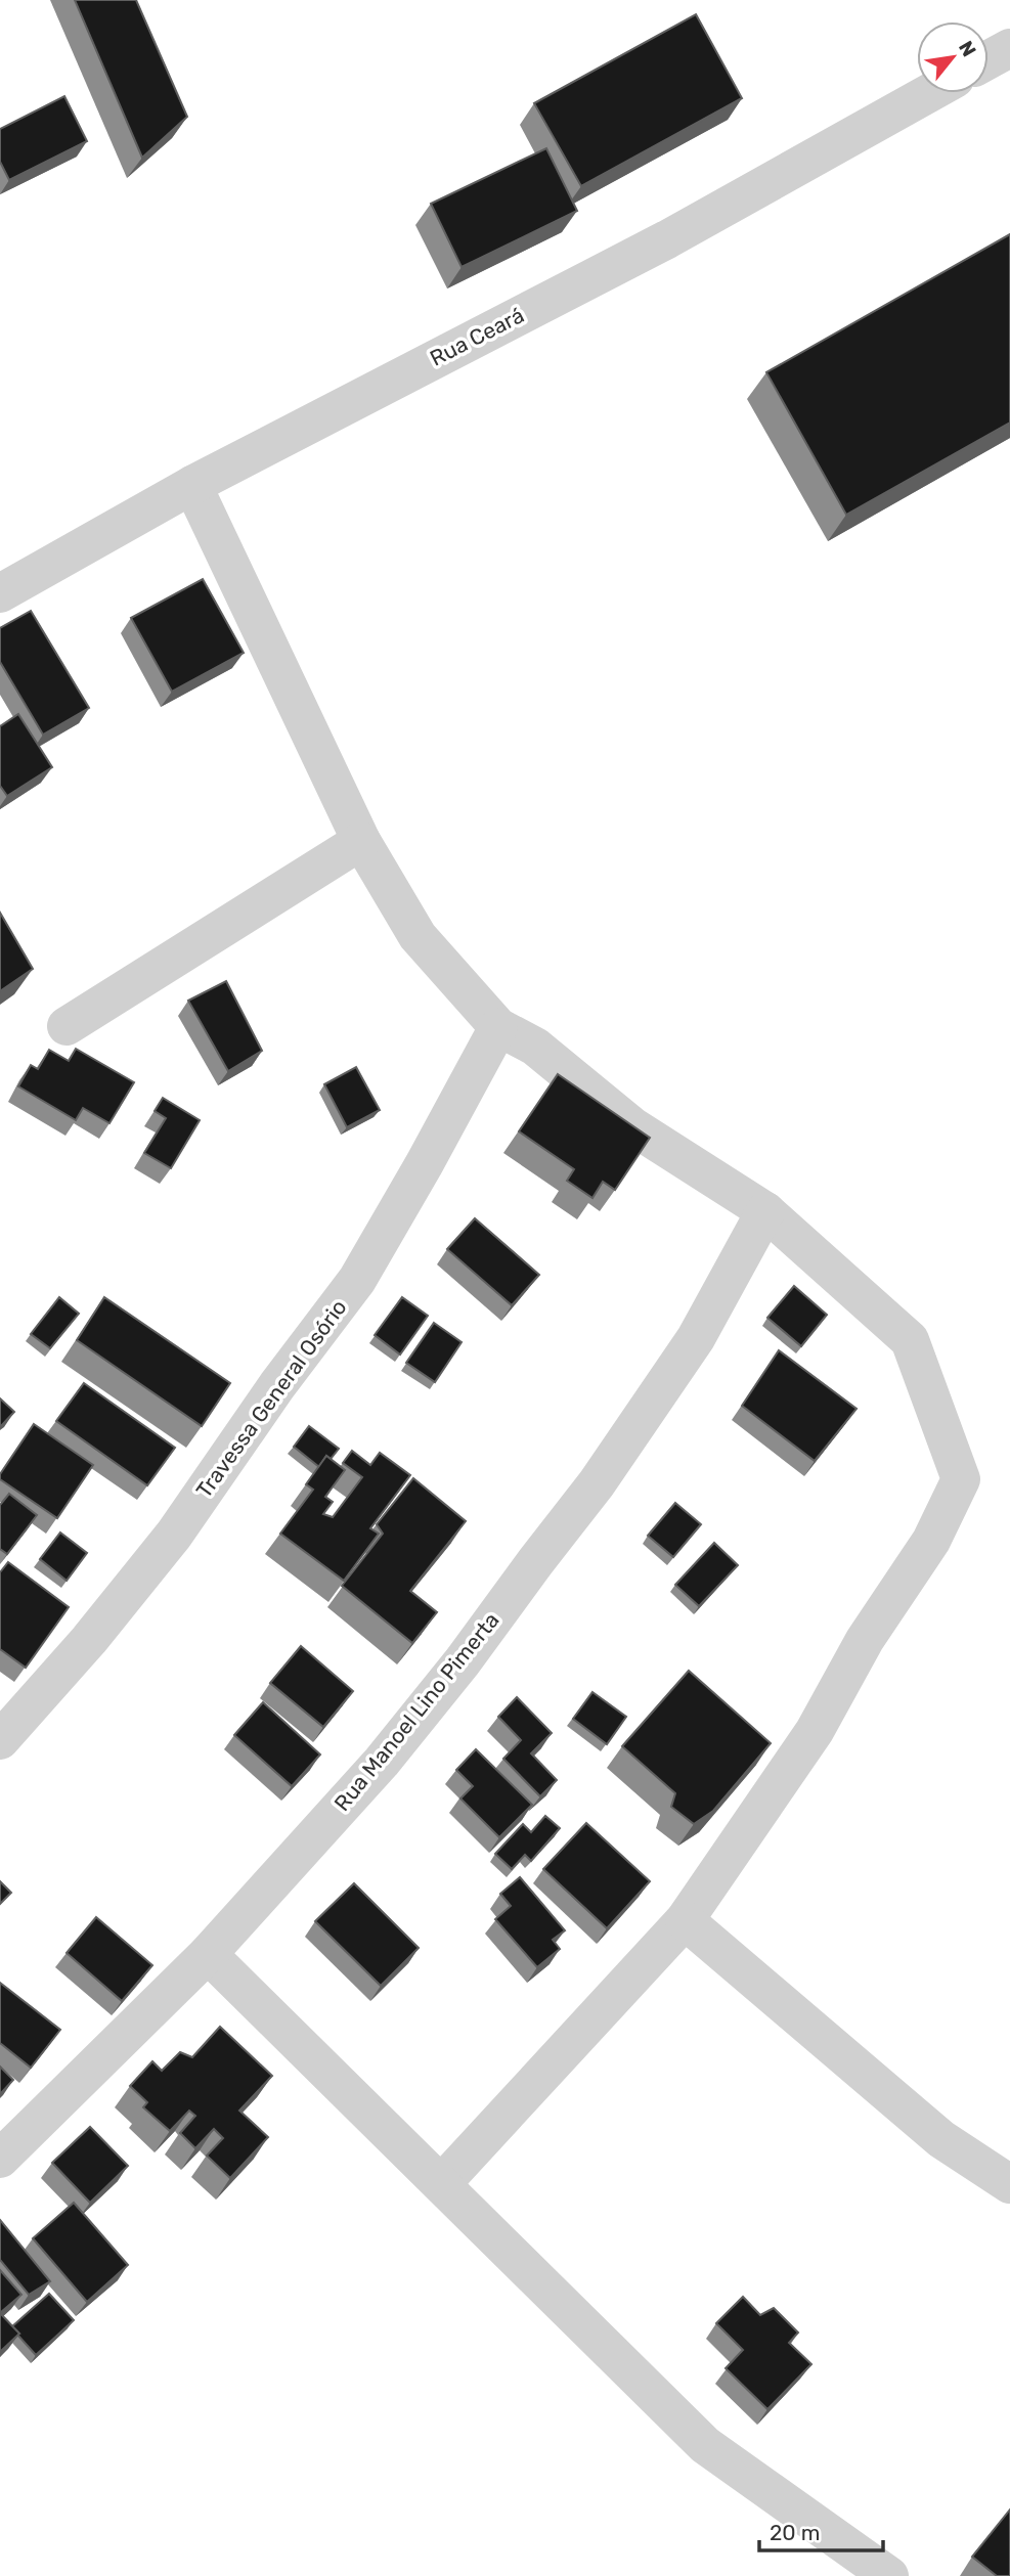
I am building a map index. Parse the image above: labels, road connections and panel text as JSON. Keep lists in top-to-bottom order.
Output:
{
  "streets": {
    "street": ["Rua Ceará", "Travessa General Osório", "Rua Manoel Lino Pimerta"]
  },
  "scale_bar": "20 m",
  "north": "top right"
}
